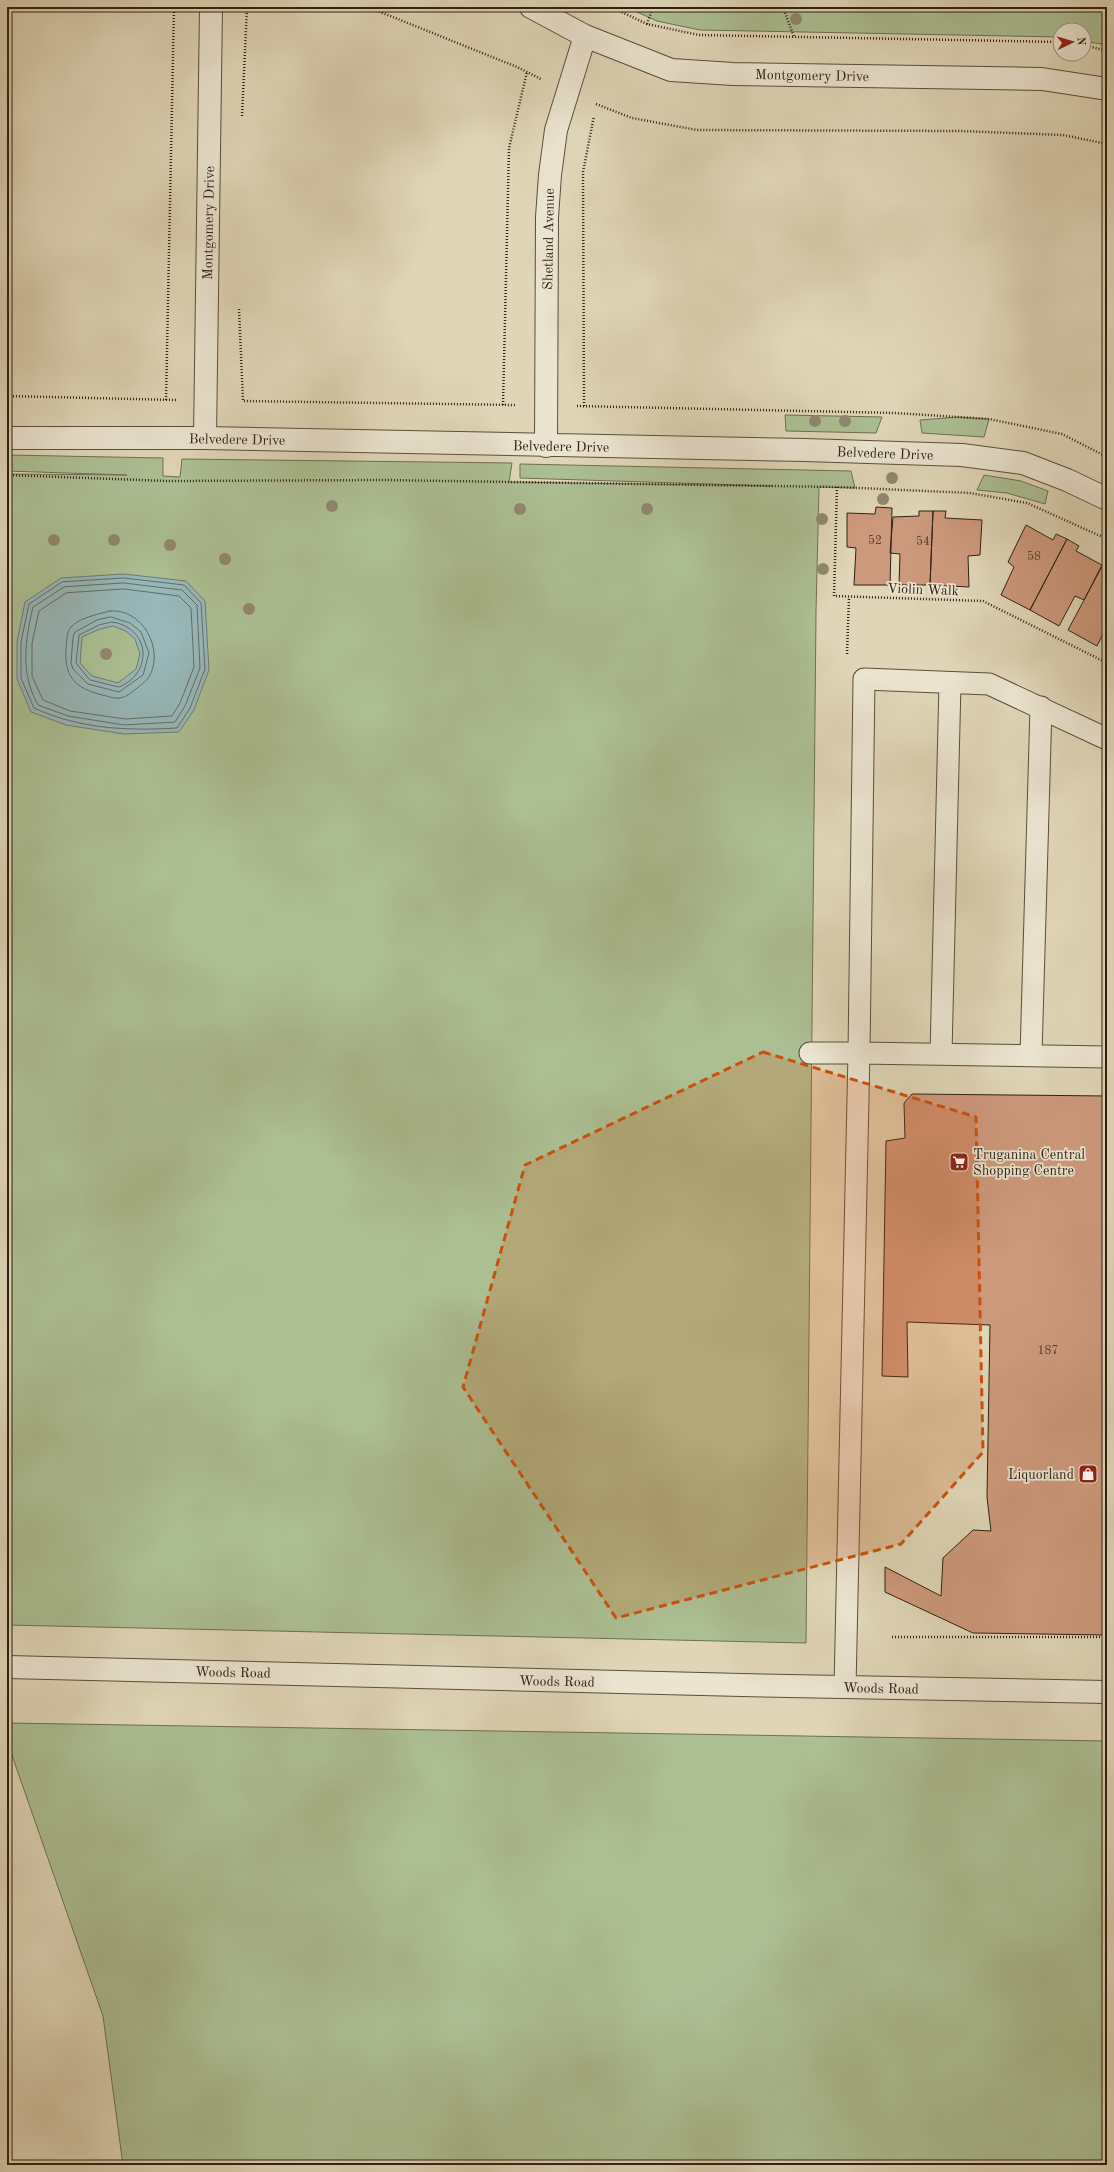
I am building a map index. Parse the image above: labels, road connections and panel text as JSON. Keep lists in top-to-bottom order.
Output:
{
  "streets": {
    "street": [
      "Montgomery Drive",
      "Shetland Avenue",
      "Belvedere Drive",
      "Woods Road"
    ],
    "path": ["Violin Walk"]
  },
  "crossings": [
    ["Montgomery Drive", "Shetland Avenue"],
    ["Montgomery Drive", "Belvedere Drive"],
    ["Shetland Avenue", "Belvedere Drive"]
  ],
  "places": {
    "supermarket": ["Truganina Central Shopping Centre"],
    "shop": ["Liquorland"]
  },
  "house_numbers": [
    "52",
    "54",
    "58",
    "187"
  ],
  "north": "right"
}
